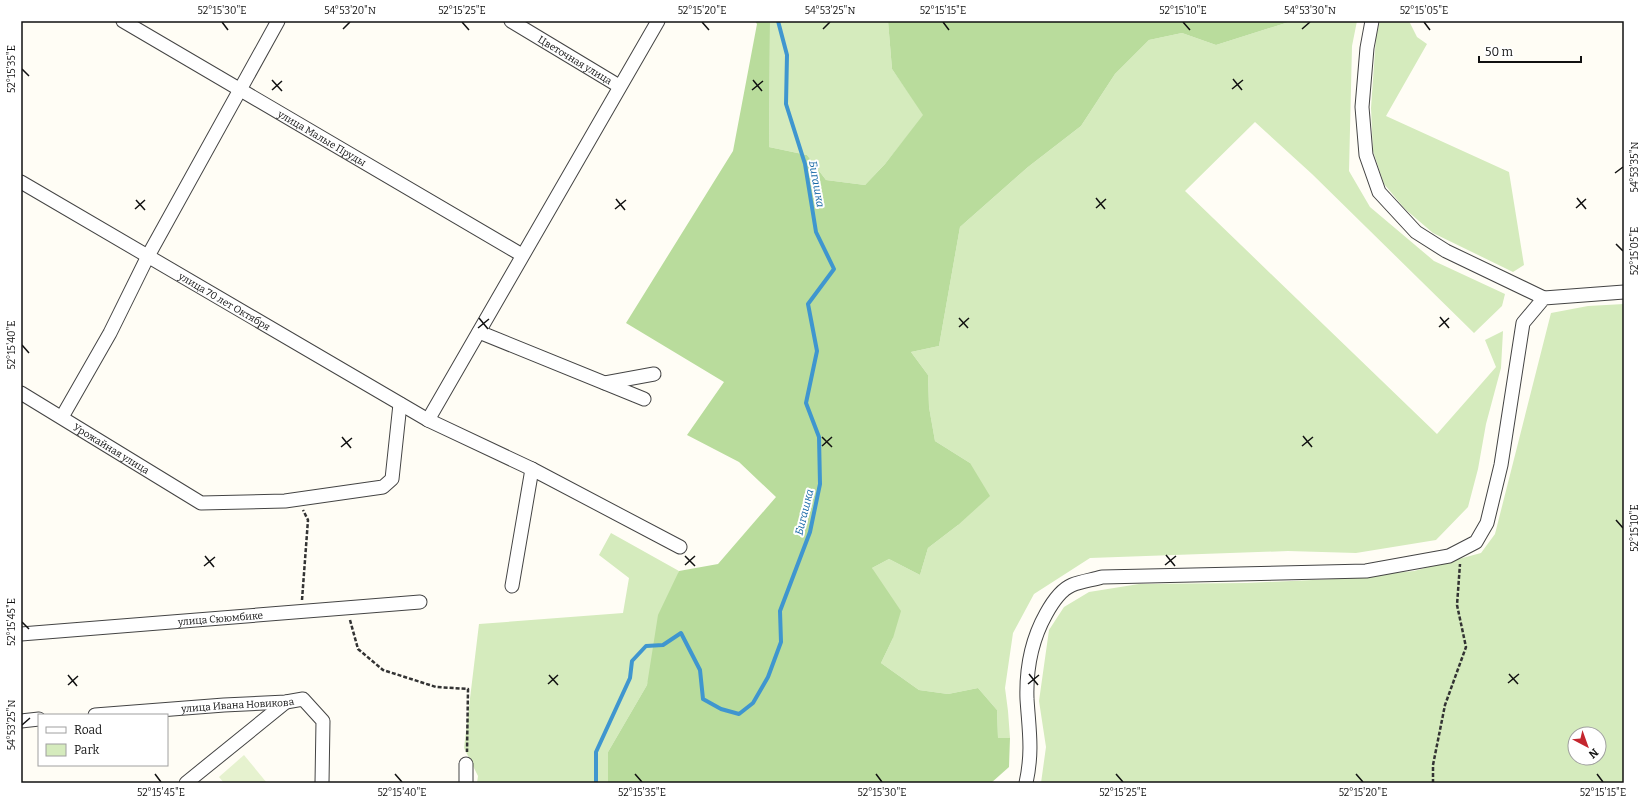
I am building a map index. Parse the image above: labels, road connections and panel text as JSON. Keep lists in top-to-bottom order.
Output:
{
  "streets": {
    "street": [
      "Цветочная улица",
      "улица Малые Пруды",
      "улица 70 лет Октября",
      "Урожайная улица",
      "улица Сююмбике",
      "улица Ивана Новикова"
    ]
  },
  "crossings": [
    ["улица 70 лет Октября", "Урожайная улица"]
  ],
  "water": ["Бигашка"],
  "legend": ["Road", "Park"],
  "scale_bar": "50 m",
  "north": "bottom right",
  "coordinates": [
    "52°15'30\"E",
    "54°53'20\"N",
    "52°15'25\"E",
    "52°15'20\"E",
    "54°53'25\"N",
    "52°15'15\"E",
    "52°15'10\"E",
    "54°53'30\"N",
    "52°15'05\"E",
    "52°15'35\"E",
    "54°53'35\"N",
    "52°15'40\"E",
    "52°15'45\"E"
  ]
}
